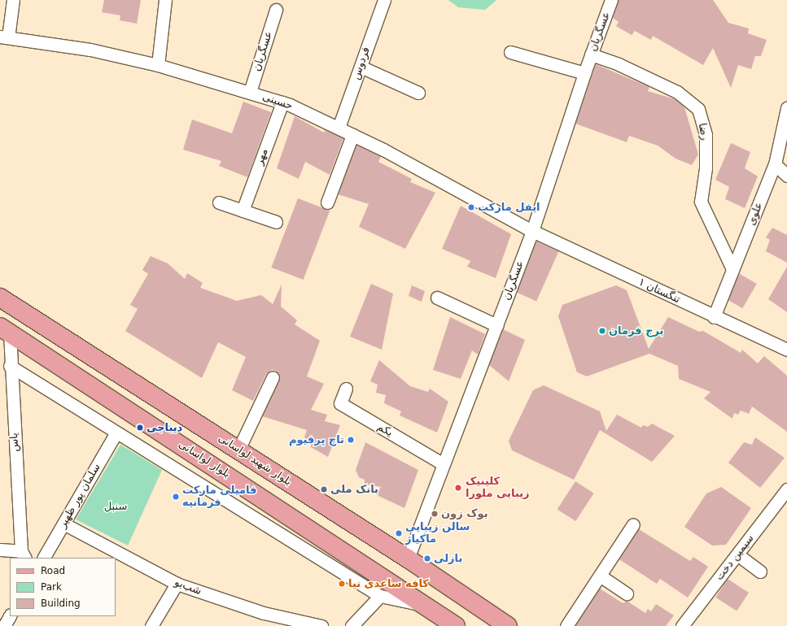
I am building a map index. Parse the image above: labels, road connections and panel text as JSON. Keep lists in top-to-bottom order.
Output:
{
  "streets": {
    "main road": ["بلوار لواسانی", "بلوار شهید لواسانی"],
    "street": [
      "عسگریان",
      "فردوس",
      "حسینی",
      "رضا",
      "مهر",
      "علوی",
      "تنگستان ۱",
      "یکم",
      "یاس",
      "سلمان پور ظهیر",
      "سیمین دخت",
      "شب‌بو"
    ]
  },
  "crossings": [
    ["عسگریان", "حسینی"],
    ["عسگریان", "رضا"],
    ["عسگریان", "تنگستان ۱"],
    ["عسگریان", "یکم"],
    ["عسگریان", "بلوار شهید لواسانی"],
    ["فردوس", "حسینی"],
    ["حسینی", "مهر"],
    ["حسینی", "تنگستان ۱"],
    ["رضا", "علوی"],
    ["علوی", "تنگستان ۱"],
    ["یاس", "بلوار لواسانی"],
    ["سلمان پور ظهیر", "شب‌بو"]
  ],
  "parks": ["سنبل"],
  "places": [
    "ایفل مارکت",
    "برج فرمان",
    "دیباجی",
    "تاچ پرفيوم",
    "کلینیک زیبایی ملورا",
    "بانک ملی",
    "فامیلی مارکت فرمانیه",
    "بوک زون",
    "سالن زیبایی ماکیاژ",
    "بازلی",
    "کافه ساعدی نیا"
  ],
  "legend": ["Road", "Park", "Building"]
}
